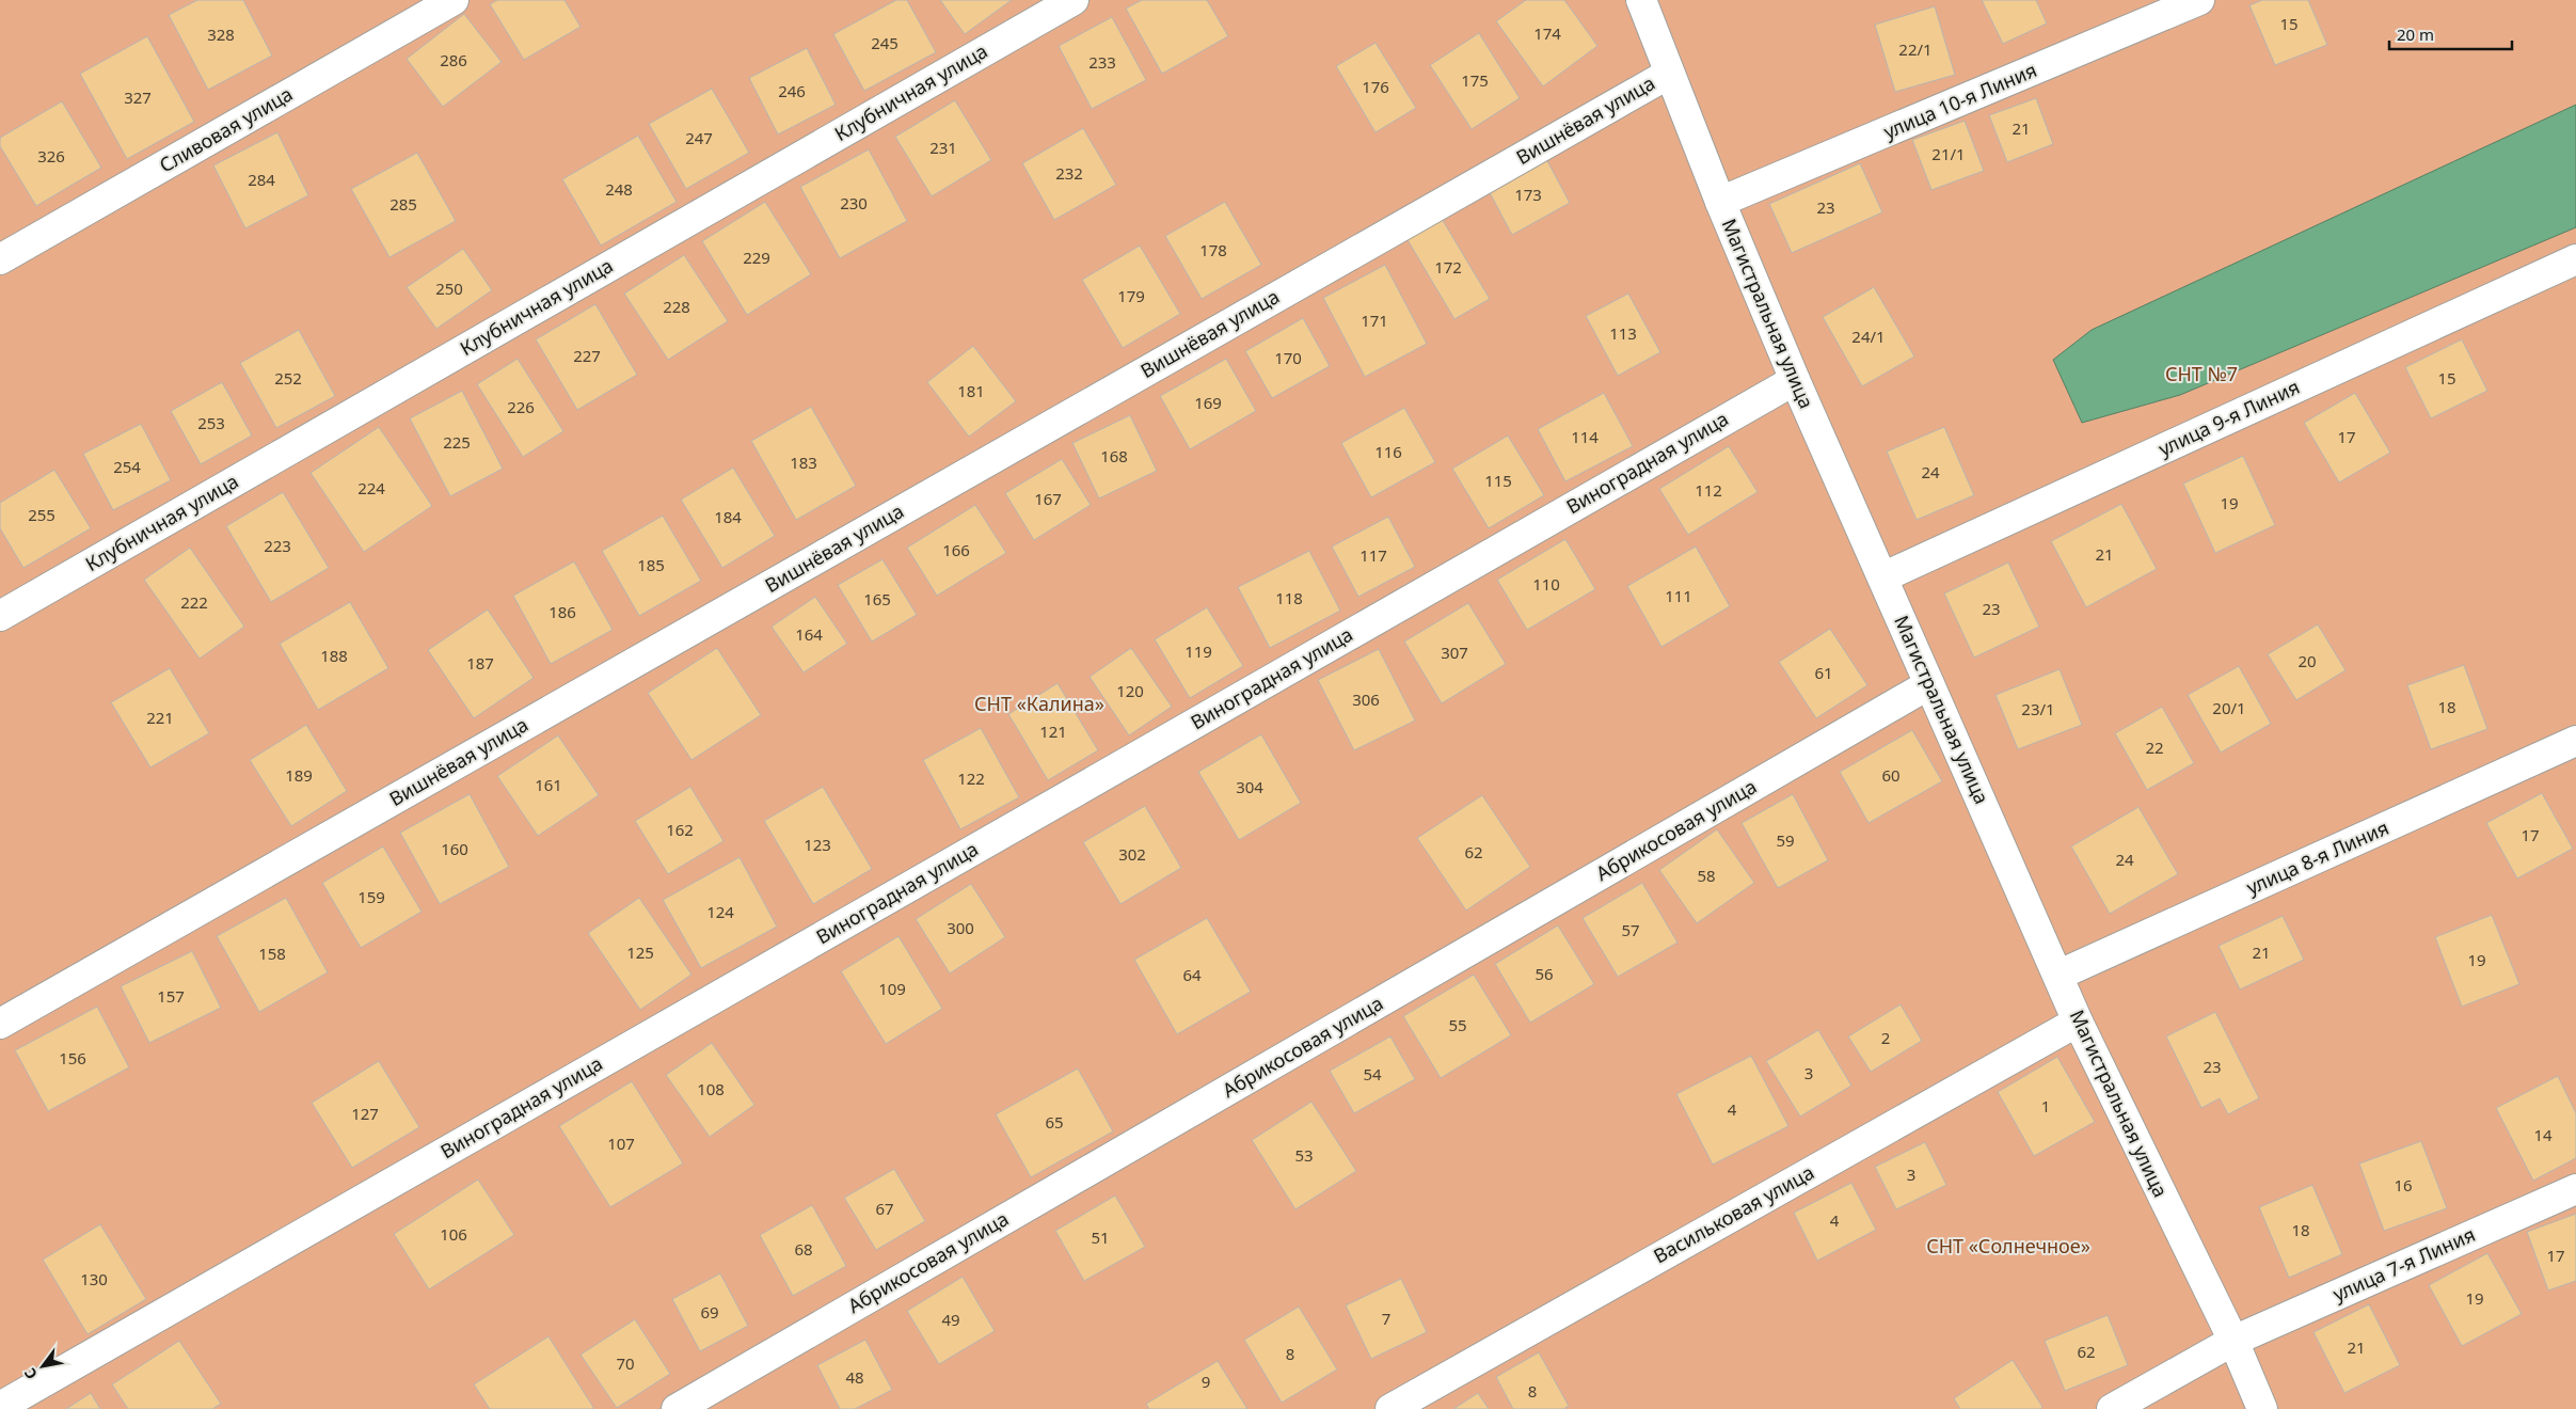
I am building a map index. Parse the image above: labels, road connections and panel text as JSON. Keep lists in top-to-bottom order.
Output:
{
  "streets": {
    "street": [
      "Клубничная улица",
      "улица 10-я Линия",
      "Вишнёвая улица",
      "Сливовая улица",
      "Магистральная улица",
      "улица 9-я Линия",
      "Виноградная улица",
      "Абрикосовая улица",
      "улица 8-я Линия",
      "Васильковая улица",
      "улица 7-я Линия"
    ]
  },
  "crossings": [
    ["улица 10-я Линия", "Магистральная улица"],
    ["Вишнёвая улица", "Магистральная улица"],
    ["Магистральная улица", "улица 9-я Линия"],
    ["Магистральная улица", "Виноградная улица"],
    ["Магистральная улица", "Абрикосовая улица"],
    ["Магистральная улица", "улица 8-я Линия"],
    ["Магистральная улица", "Васильковая улица"],
    ["Магистральная улица", "улица 7-я Линия"]
  ],
  "parks": ["СНТ №7", "СНТ «Калина»", "СНТ «Солнечное»"],
  "house_numbers": [
    "15",
    "174",
    "328",
    "245",
    "22/1",
    "286",
    "233",
    "175",
    "176",
    "246",
    "327",
    "21",
    "247",
    "231",
    "21/1",
    "326",
    "232",
    "284",
    "248",
    "173",
    "230",
    "285",
    "23",
    "178",
    "229",
    "172",
    "250",
    "179",
    "228",
    "171",
    "113",
    "24/1",
    "227",
    "170",
    "252",
    "15",
    "181",
    "169",
    "226",
    "253",
    "114",
    "17",
    "225",
    "116",
    "168",
    "183",
    "254",
    "24",
    "115",
    "224",
    "112",
    "167",
    "19",
    "255",
    "184",
    "223",
    "166",
    "21",
    "117",
    "185",
    "110",
    "111",
    "118",
    "165",
    "222",
    "23",
    "186",
    "164",
    "119",
    "307",
    "188",
    "20",
    "187",
    "61",
    "120",
    "306",
    "18",
    "20/1",
    "23/1",
    "221",
    "121",
    "22",
    "189",
    "60",
    "122",
    "161",
    "304",
    "162",
    "17",
    "59",
    "123",
    "160",
    "62",
    "302",
    "24",
    "58",
    "159",
    "124",
    "300",
    "57",
    "125",
    "21",
    "158",
    "19",
    "56",
    "64",
    "109",
    "157",
    "55",
    "2",
    "156",
    "23",
    "3",
    "54",
    "108",
    "1",
    "4",
    "127",
    "65",
    "14",
    "107",
    "53",
    "3",
    "16",
    "67",
    "4",
    "18",
    "106",
    "51",
    "68",
    "17",
    "130",
    "19",
    "69",
    "7",
    "49",
    "21",
    "62",
    "8",
    "70",
    "48",
    "9",
    "8"
  ],
  "scale_bar": "20 m",
  "north": "bottom left"
}
